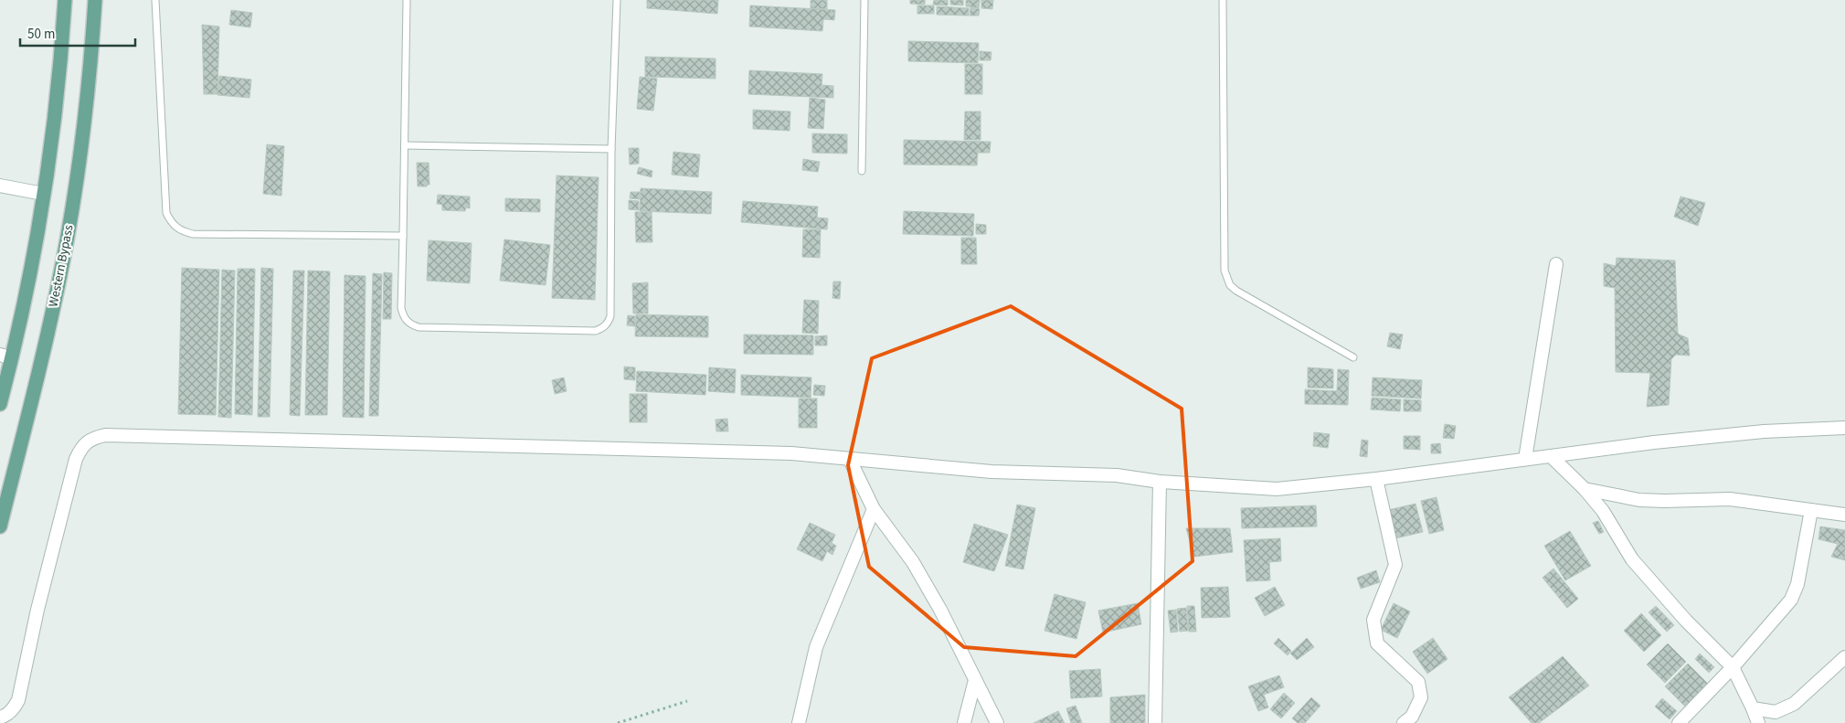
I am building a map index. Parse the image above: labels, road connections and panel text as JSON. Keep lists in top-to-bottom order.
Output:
{
  "streets": {
    "main road": ["Western Bypass"]
  },
  "scale_bar": "50 m"
}
